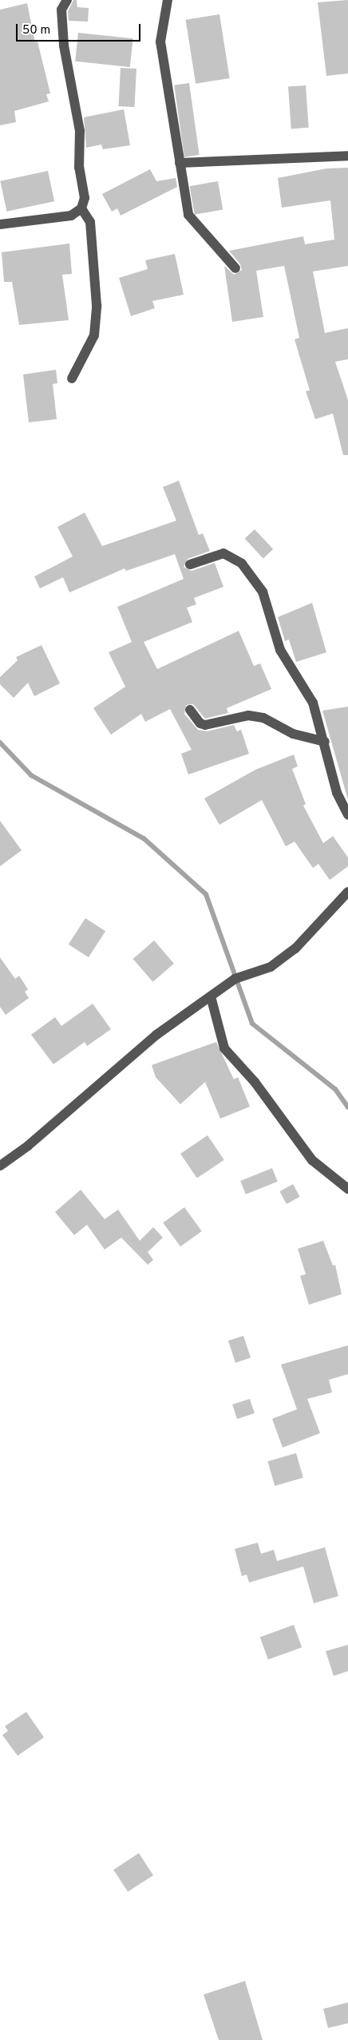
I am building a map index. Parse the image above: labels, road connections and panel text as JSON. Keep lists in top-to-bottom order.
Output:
{
  "scale_bar": "50 m"
}
